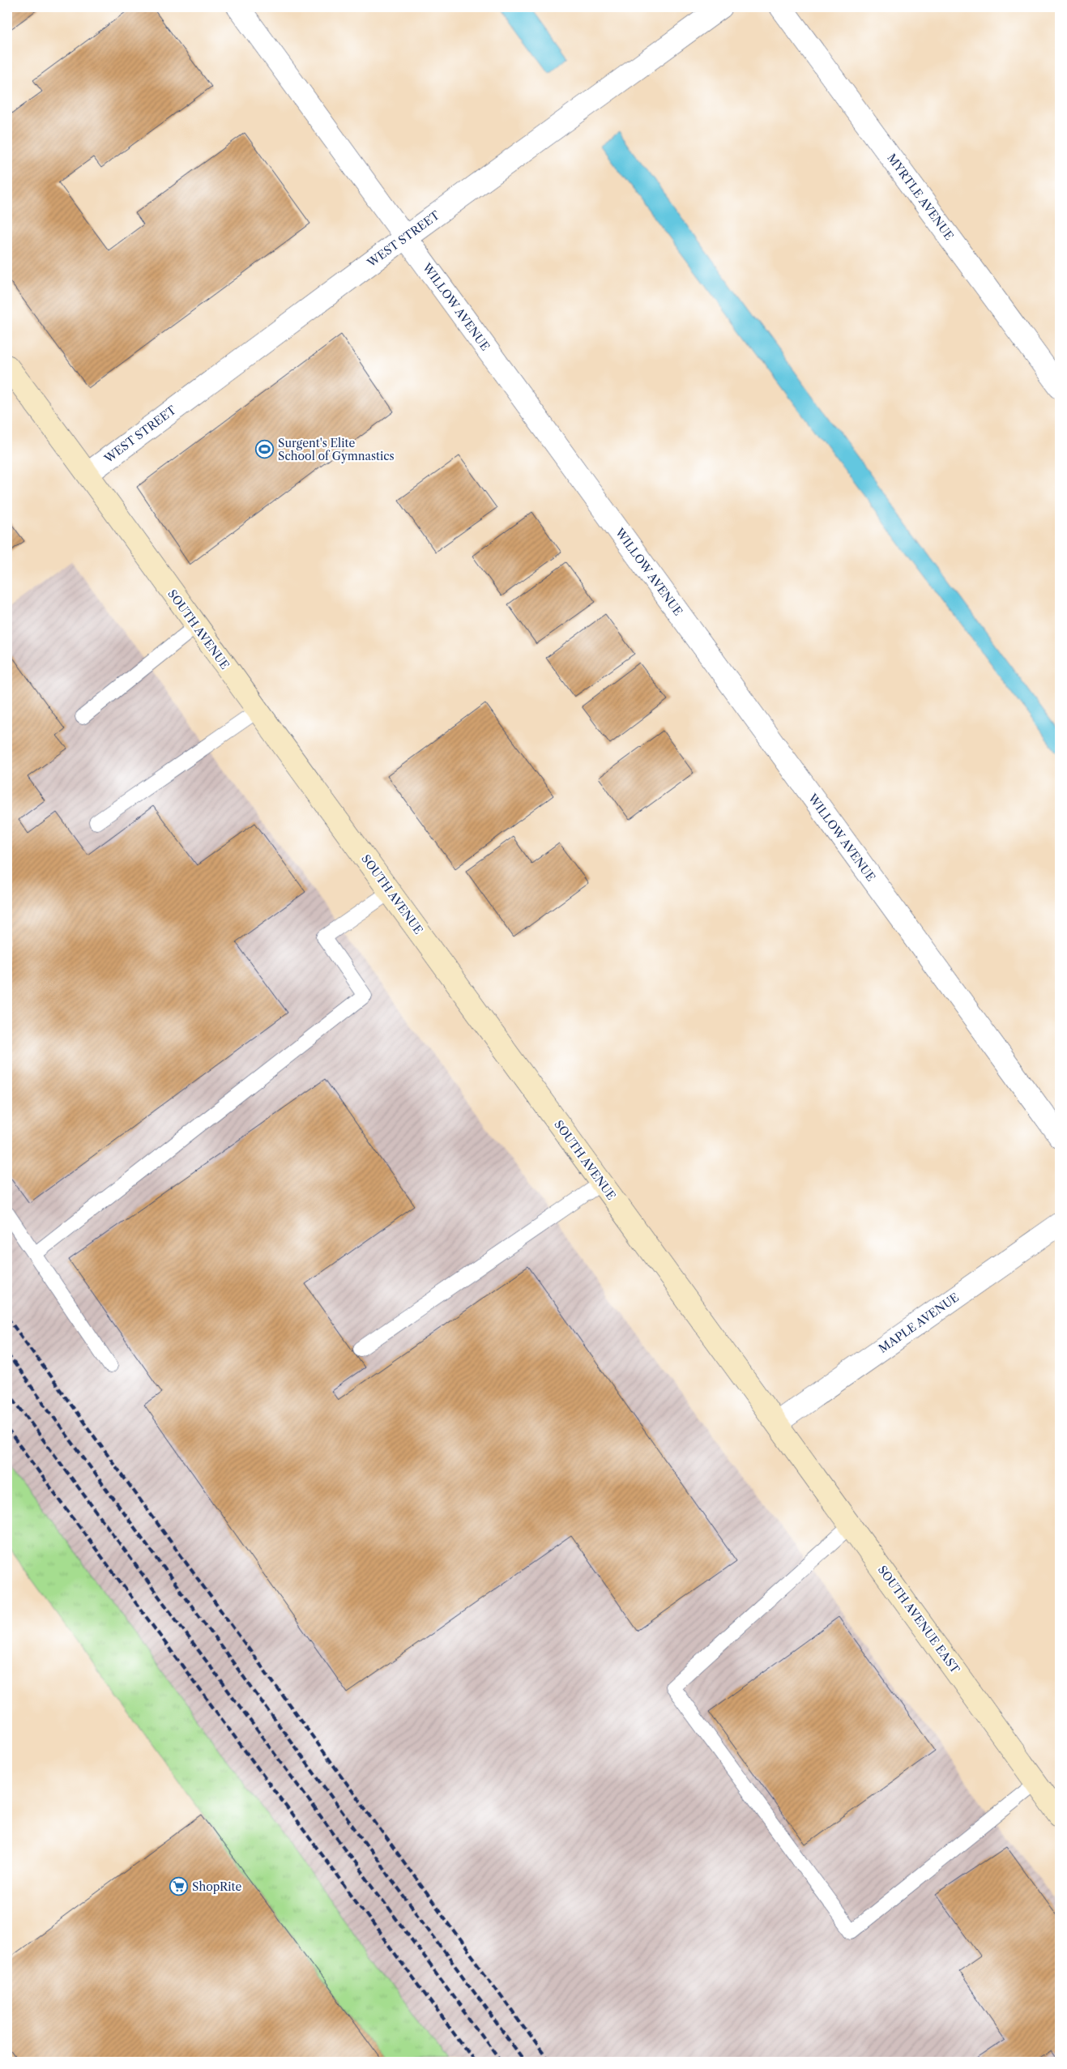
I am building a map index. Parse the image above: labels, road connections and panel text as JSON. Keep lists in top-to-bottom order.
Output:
{
  "streets": {
    "main road": ["SOUTH AVENUE", "SOUTH AVENUE EAST"],
    "street": [
      "MYRTLE AVENUE",
      "WEST STREET",
      "WILLOW AVENUE",
      "MAPLE AVENUE"
    ]
  },
  "crossings": [
    ["WEST STREET", "WILLOW AVENUE"],
    ["WEST STREET", "SOUTH AVENUE"],
    ["SOUTH AVENUE", "MAPLE AVENUE"],
    ["SOUTH AVENUE", "SOUTH AVENUE EAST"],
    ["MAPLE AVENUE", "SOUTH AVENUE EAST"]
  ],
  "places": {
    "sports": ["Surgent's Elite School of Gymnastics"],
    "supermarket": ["ShopRite"]
  }
}
